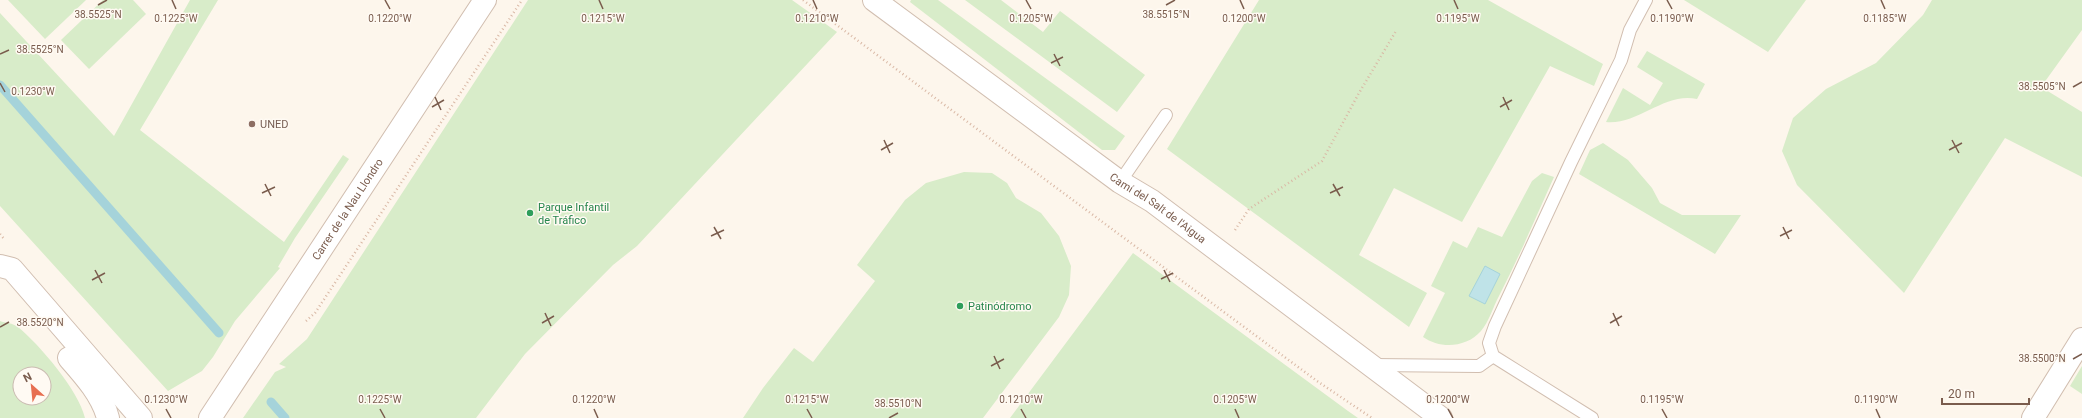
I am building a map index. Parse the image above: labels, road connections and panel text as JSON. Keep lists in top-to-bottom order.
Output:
{
  "streets": {
    "street": ["Camí del Salt de l'Aigua", "Carrer de la Nau Llondro"]
  },
  "places": ["UNED", "Parque Infantil de Tráfico", "Patinódromo"],
  "scale_bar": "20 m",
  "north": "top left",
  "coordinates": [
    "38.5525°N",
    "38.5515°N",
    "0.1225°W",
    "0.1220°W",
    "0.1215°W",
    "0.1210°W",
    "0.1205°W",
    "0.1200°W",
    "0.1195°W",
    "0.1190°W",
    "0.1185°W",
    "38.5505°N",
    "0.1230°W",
    "38.5520°N",
    "38.5500°N",
    "38.5510°N"
  ]
}
